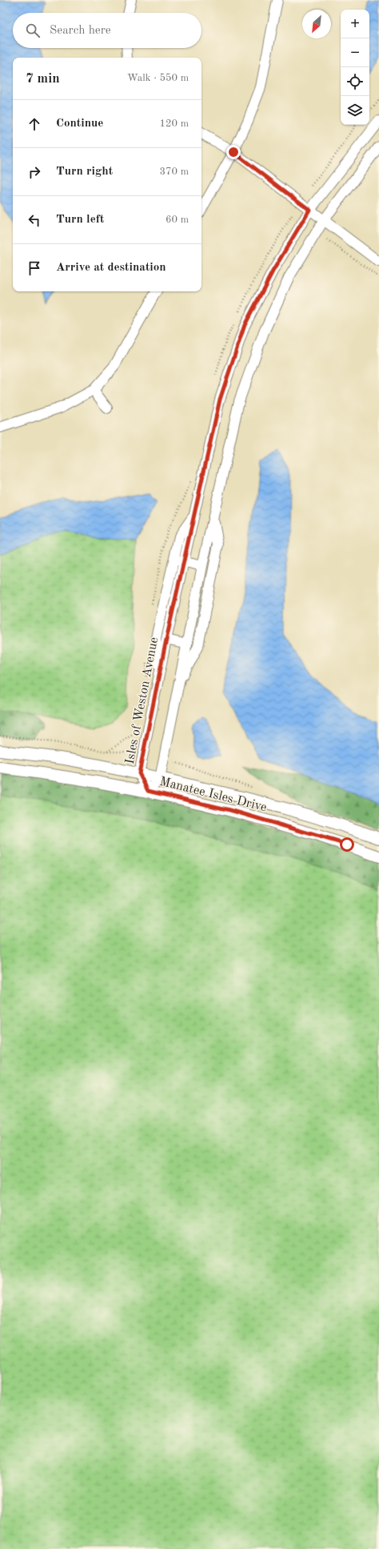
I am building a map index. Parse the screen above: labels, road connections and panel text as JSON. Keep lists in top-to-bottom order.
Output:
{
  "streets": {
    "street": ["Isles of Weston Avenue", "Manatee Isles Drive"]
  },
  "crossings": [
    ["Isles of Weston Avenue", "Manatee Isles Drive"]
  ],
  "north": "bottom left",
  "page": {
    "map_buttons": ["+", "−"],
    "search": "Search here",
    "heading": ["7 min", "Walk · 550 m"],
    "list": [
      ["Continue", "120 m"],
      ["Turn right", "370 m"],
      ["Turn left", "60 m"],
      "Arrive at destination"
    ]
  }
}
